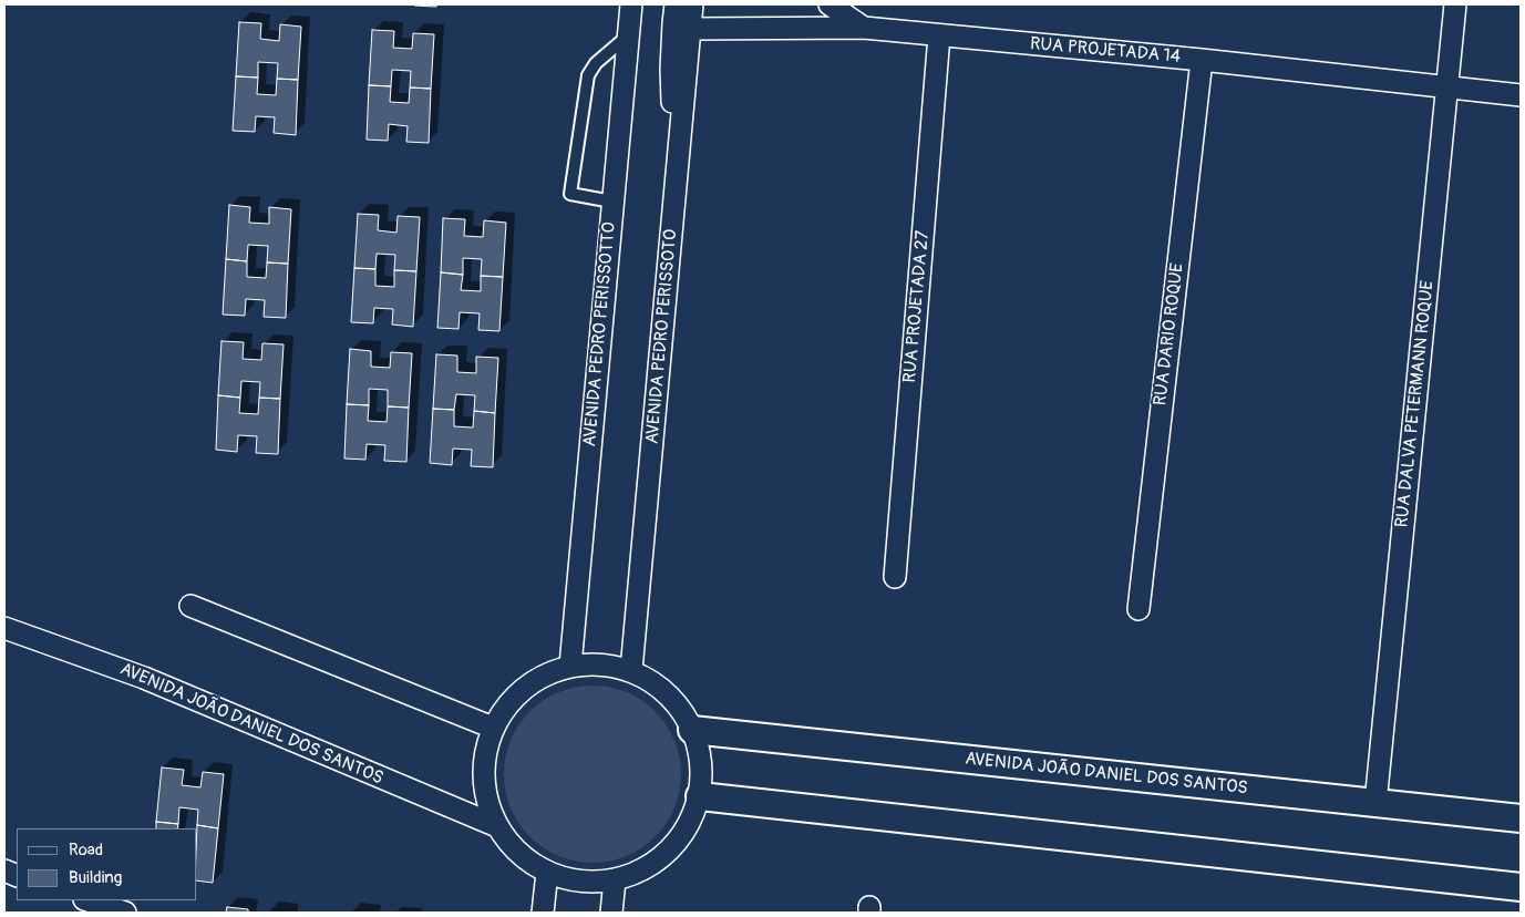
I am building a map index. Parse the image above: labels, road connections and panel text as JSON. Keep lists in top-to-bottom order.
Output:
{
  "streets": {
    "street": [
      "RUA PROJETADA 14",
      "RUA PROJETADA 27",
      "AVENIDA PEDRO PERISSOTTO",
      "RUA DARIO ROQUE",
      "AVENIDA PEDRO PERISSOTO",
      "RUA DALVA PETERMANN ROQUE",
      "AVENIDA JOÃO DANIEL DOS SANTOS"
    ]
  },
  "crossings": [
    ["RUA PROJETADA 14", "RUA PROJETADA 27"],
    ["RUA PROJETADA 14", "RUA DARIO ROQUE"],
    ["RUA PROJETADA 14", "AVENIDA PEDRO PERISSOTO"],
    ["RUA PROJETADA 14", "RUA DALVA PETERMANN ROQUE"],
    ["RUA DALVA PETERMANN ROQUE", "AVENIDA JOÃO DANIEL DOS SANTOS"]
  ],
  "legend": ["Road", "Building"]
}
